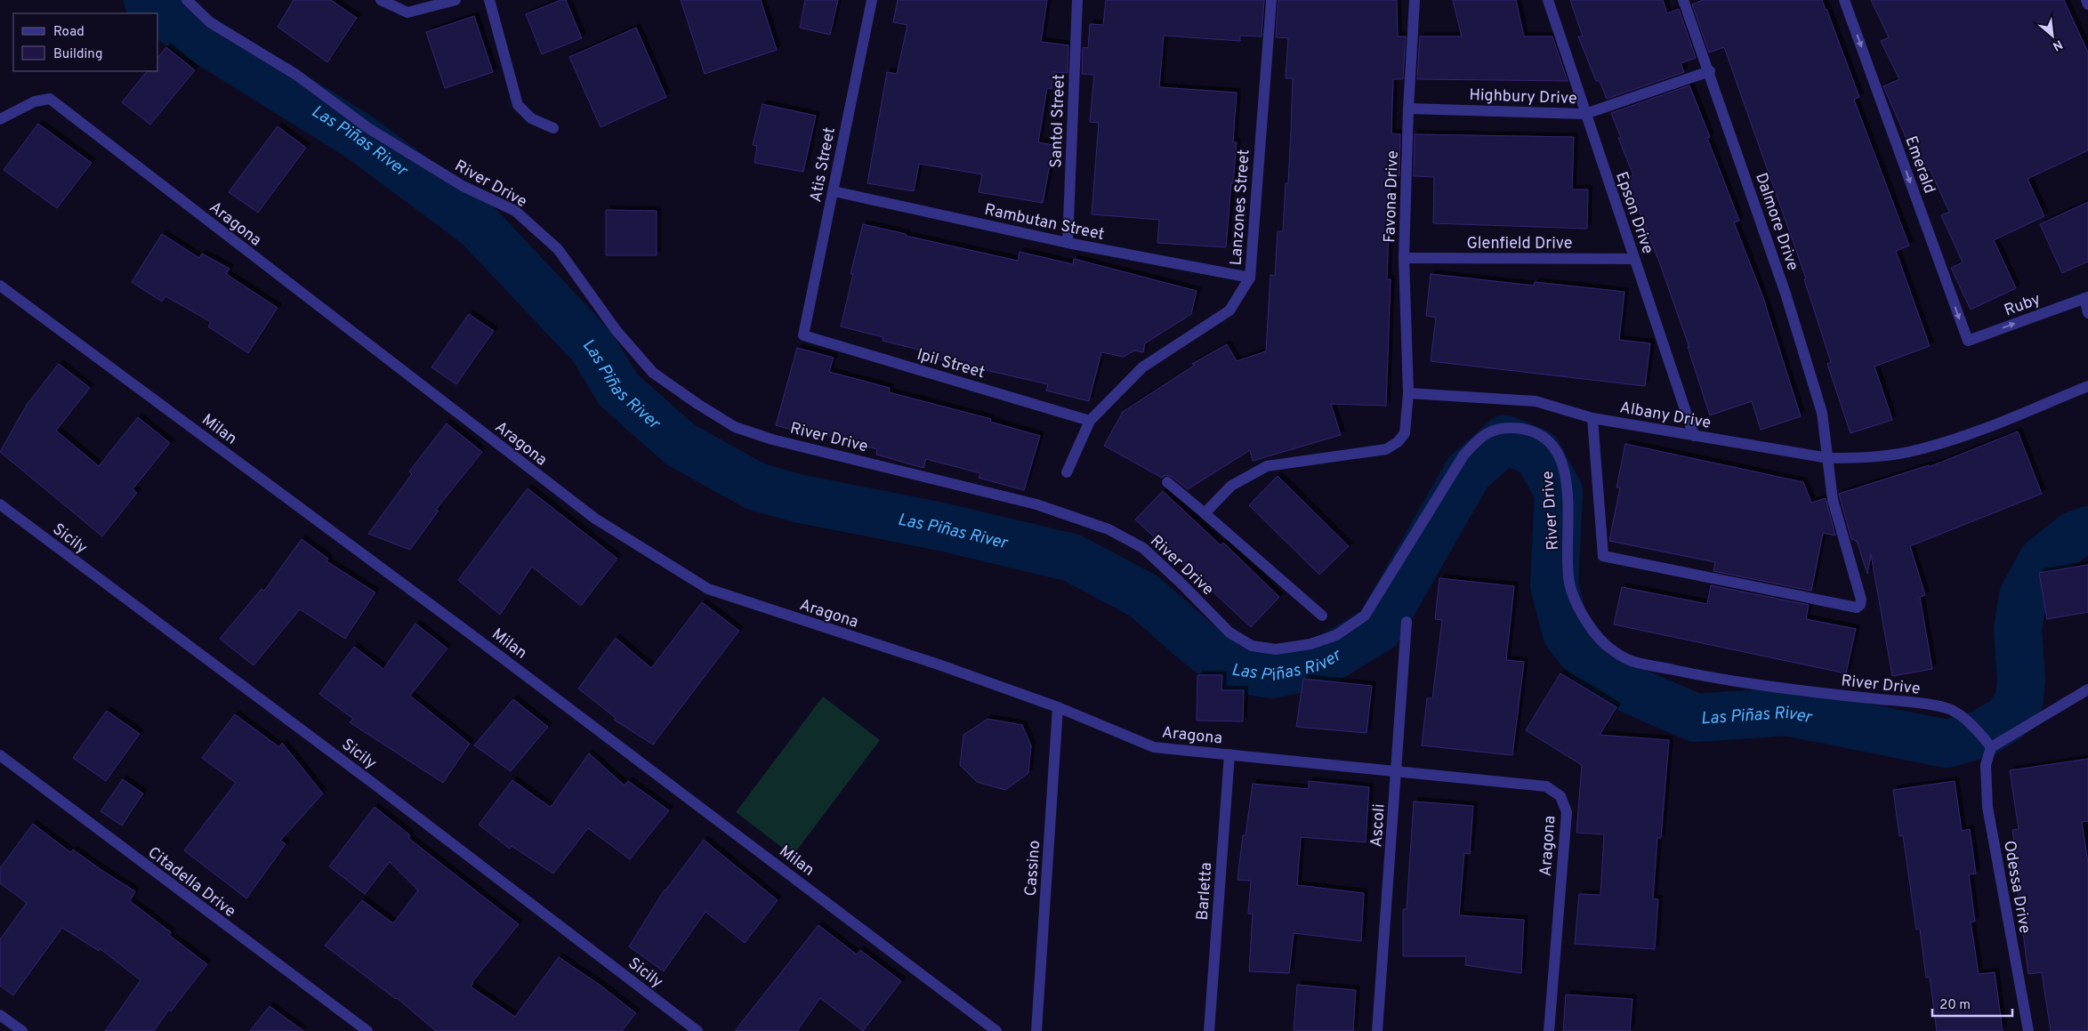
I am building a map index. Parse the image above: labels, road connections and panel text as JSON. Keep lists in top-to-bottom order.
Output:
{
  "streets": {
    "street": [
      "Highbury Drive",
      "Santol Street",
      "Atis Street",
      "Emerald",
      "River Drive",
      "Favona Drive",
      "Lanzones Street",
      "Epson Drive",
      "Rambutan Street",
      "Dalmore Drive",
      "Aragona",
      "Glenfield Drive",
      "Ruby",
      "Ipil Street",
      "Albany Drive",
      "Milan",
      "Sicily",
      "Ascoli",
      "Cassino",
      "Citadella Drive",
      "Odessa Drive",
      "Barletta"
    ]
  },
  "crossings": [
    ["Highbury Drive", "Favona Drive"],
    ["Highbury Drive", "Epson Drive"],
    ["Highbury Drive", "Dalmore Drive"],
    ["Santol Street", "Rambutan Street"],
    ["Atis Street", "Rambutan Street"],
    ["Atis Street", "Ipil Street"],
    ["Emerald", "Ruby"],
    ["River Drive", "Odessa Drive"],
    ["Favona Drive", "Glenfield Drive"],
    ["Favona Drive", "Albany Drive"],
    ["Lanzones Street", "Rambutan Street"],
    ["Lanzones Street", "Ipil Street"],
    ["Epson Drive", "Glenfield Drive"],
    ["Epson Drive", "Albany Drive"],
    ["Dalmore Drive", "Albany Drive"],
    ["Aragona", "Ascoli"],
    ["Aragona", "Cassino"],
    ["Aragona", "Barletta"]
  ],
  "one_way": ["Emerald", "Ruby"],
  "water": ["Las Piñas River"],
  "legend": ["Road", "Building"],
  "scale_bar": "20 m",
  "north": "bottom right"
}
